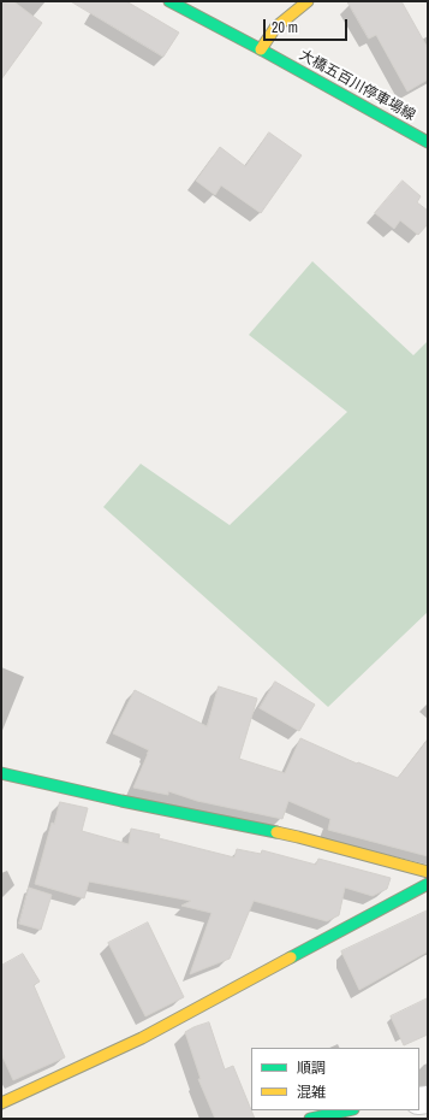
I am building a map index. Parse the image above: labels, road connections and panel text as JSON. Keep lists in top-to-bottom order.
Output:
{
  "streets": {
    "street": ["大橋五百川停車場線"]
  },
  "legend": ["順調", "混雑"],
  "scale_bar": "20 m"
}
